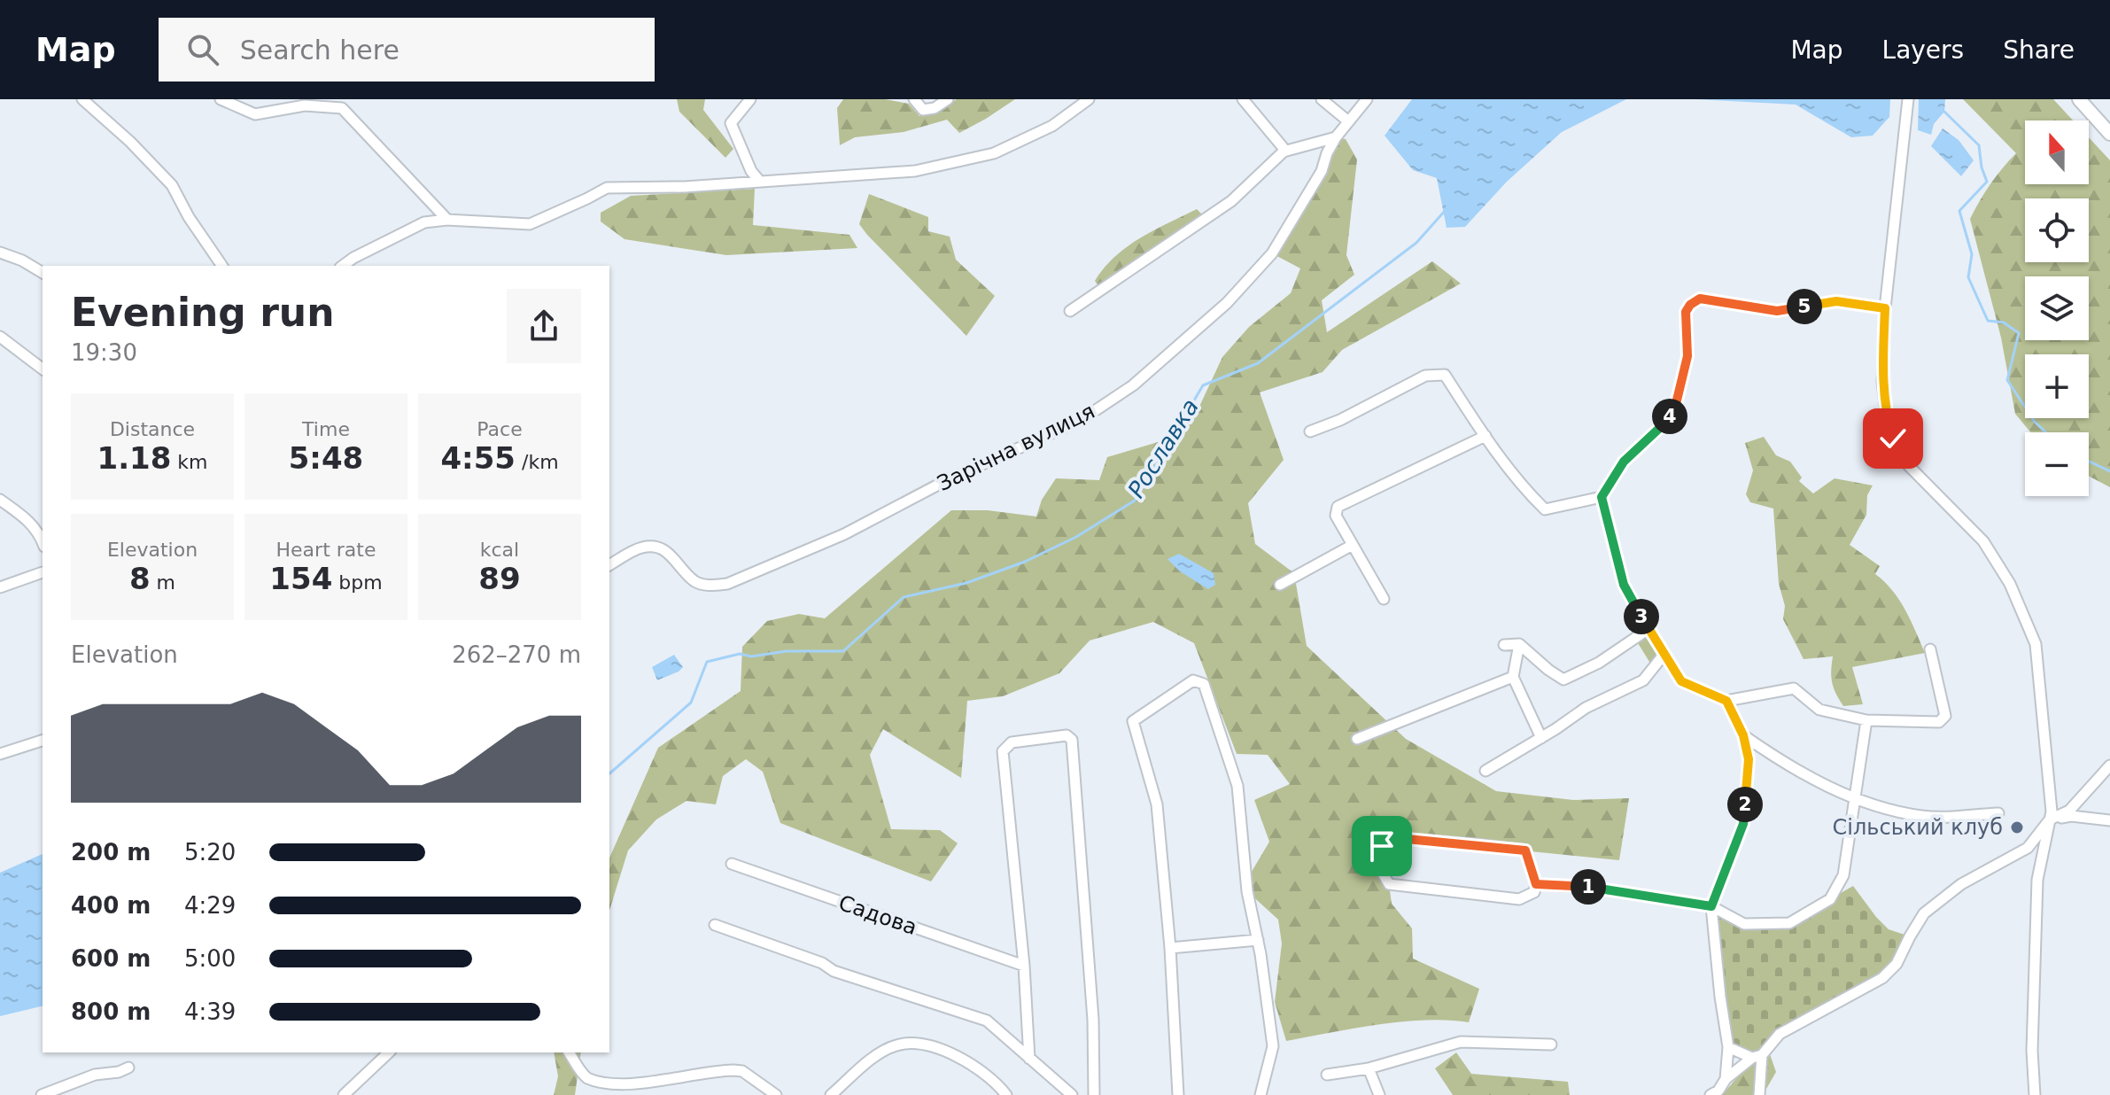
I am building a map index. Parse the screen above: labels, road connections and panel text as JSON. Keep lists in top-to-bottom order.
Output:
{
  "streets": {
    "street": ["Зарічна вулиця", "Садова"]
  },
  "water": ["Рославка"],
  "places": ["Сільський клуб"],
  "north": "top",
  "page": {
    "header": "Map",
    "search": "Search here",
    "nav": ["Map", "Layers", "Share"],
    "map_buttons": ["+", "−"],
    "heading": ["Evening run", "19:30"],
    "pins": [
      "5",
      "4",
      "3",
      "2",
      "1"
    ],
    "stats": [
      ["Distance", "1.18 km"],
      ["Time", "5:48"],
      ["Pace", "4:55 /km"],
      ["Elevation", "8 m"],
      ["Heart rate", "154 bpm"],
      ["kcal", "89"]
    ],
    "chart": ["Elevation", "262–270 m"],
    "list": [
      {
        "name": "200 m",
        "note": "5:20"
      },
      {
        "name": "400 m",
        "note": "4:29"
      },
      {
        "name": "600 m",
        "note": "5:00"
      },
      {
        "name": "800 m",
        "note": "4:39"
      }
    ]
  }
}
